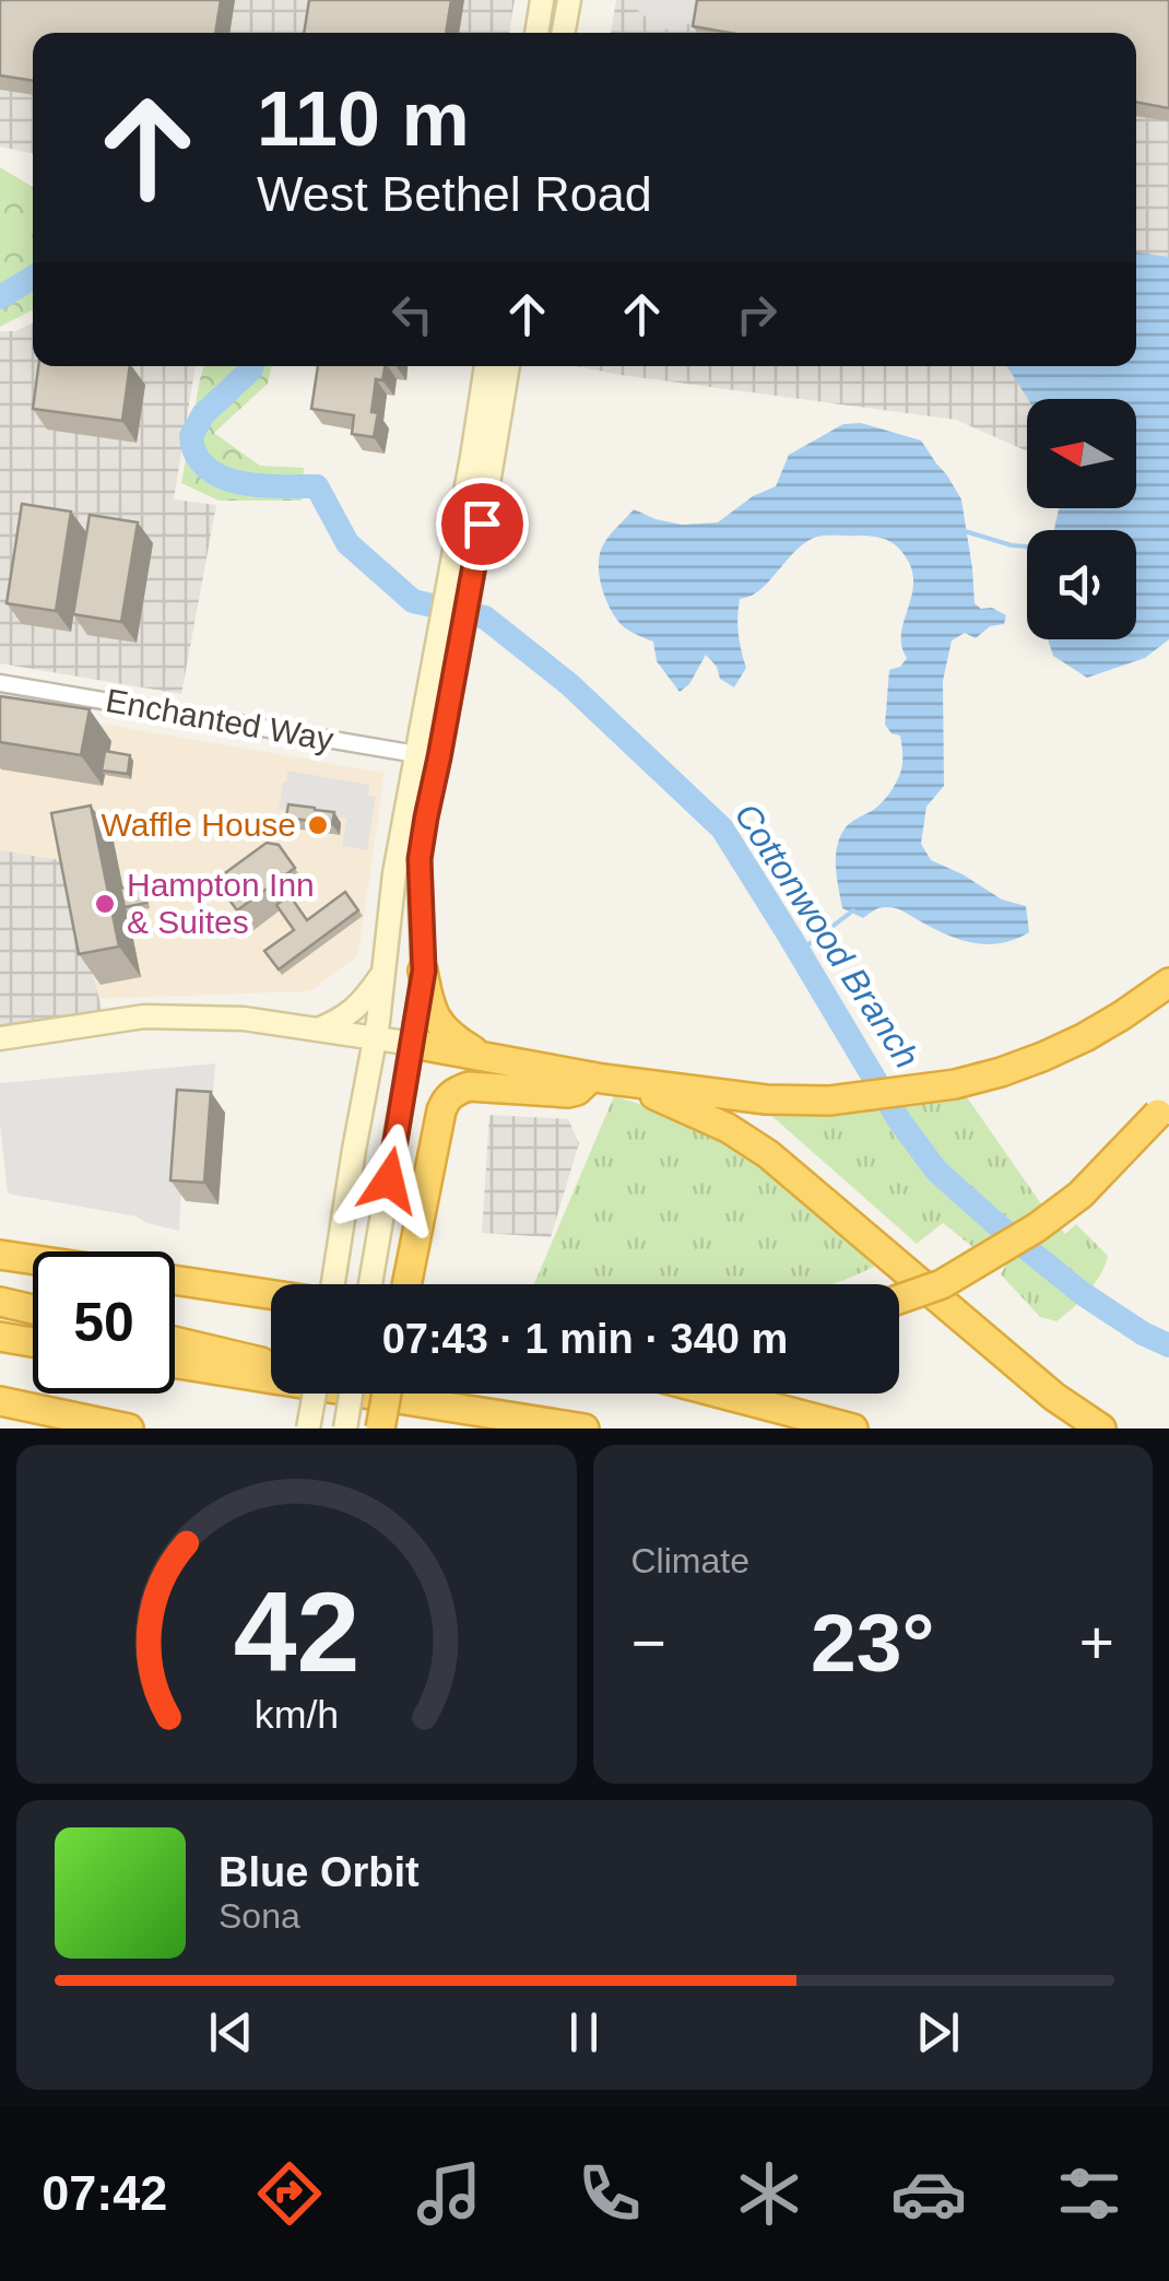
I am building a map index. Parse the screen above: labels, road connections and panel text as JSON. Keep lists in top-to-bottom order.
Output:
{
  "streets": {
    "street": ["Enchanted Way"]
  },
  "water": ["Cottonwood Branch"],
  "places": ["Waffle House", "Hampton Inn & Suites"],
  "north": "left",
  "page": {
    "turn": ["110 m", "West Bethel Road"],
    "limit": "50",
    "trip": "07:43 · 1 min · 340 m",
    "tile": "Climate",
    "heat": ["−", "23°", "+"],
    "song": ["Blue Orbit", "Sona"],
    "tabs": "07:42",
    "gauge": ["42", "km/h"]
  }
}
